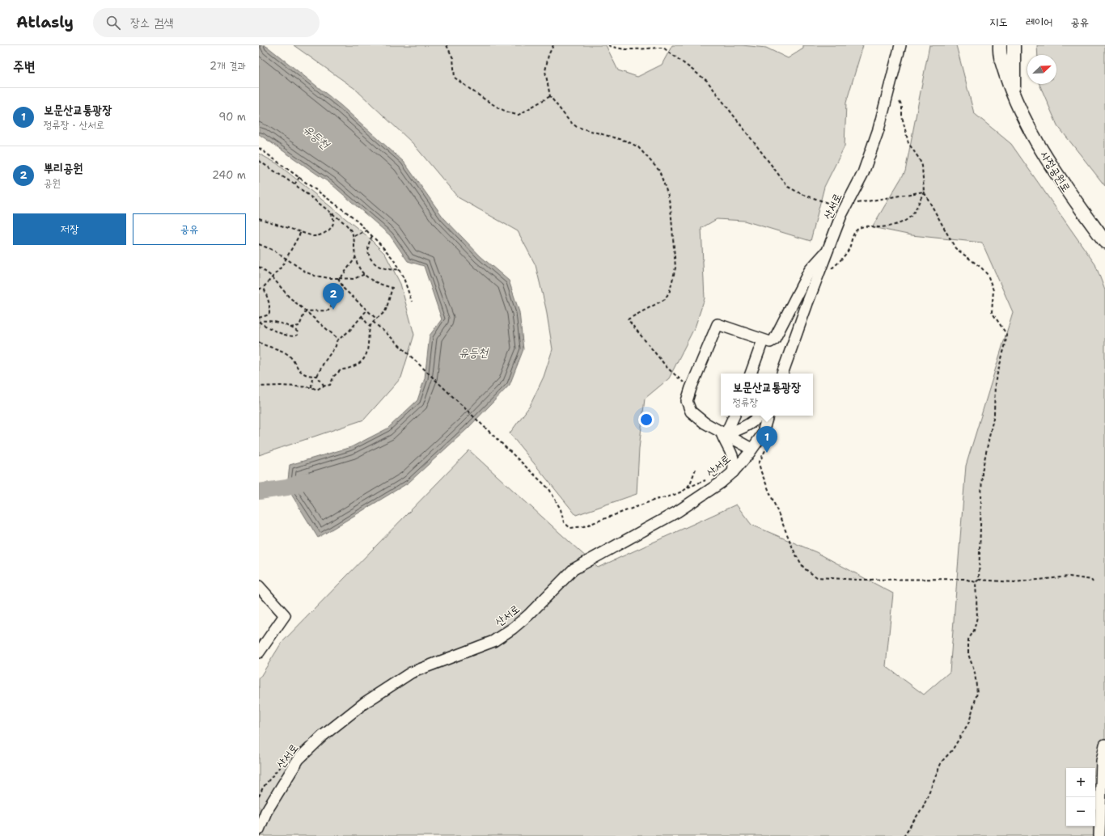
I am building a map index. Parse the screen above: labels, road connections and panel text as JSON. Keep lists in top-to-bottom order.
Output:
{
  "streets": {
    "main road": ["사정공원로"],
    "street": ["산서로"]
  },
  "water": ["유등천"],
  "north": "top right",
  "page": {
    "header": "Atlasly",
    "search": "장소 검색",
    "nav": ["지도", "레이어", "공유"],
    "heading": ["주변", "2개 결과"],
    "list": [
      {
        "mark": "1",
        "name": "보문산교통광장",
        "note": "정류장 · 산서로",
        "value": "90 m"
      },
      {
        "mark": "2",
        "name": "뿌리공원",
        "note": "공원",
        "value": "240 m"
      }
    ],
    "buttons": ["저장", "공유"],
    "pins": ["2", "1"],
    "popup": ["보문산교통광장", "정류장"],
    "map_buttons": ["+", "−"]
  }
}
